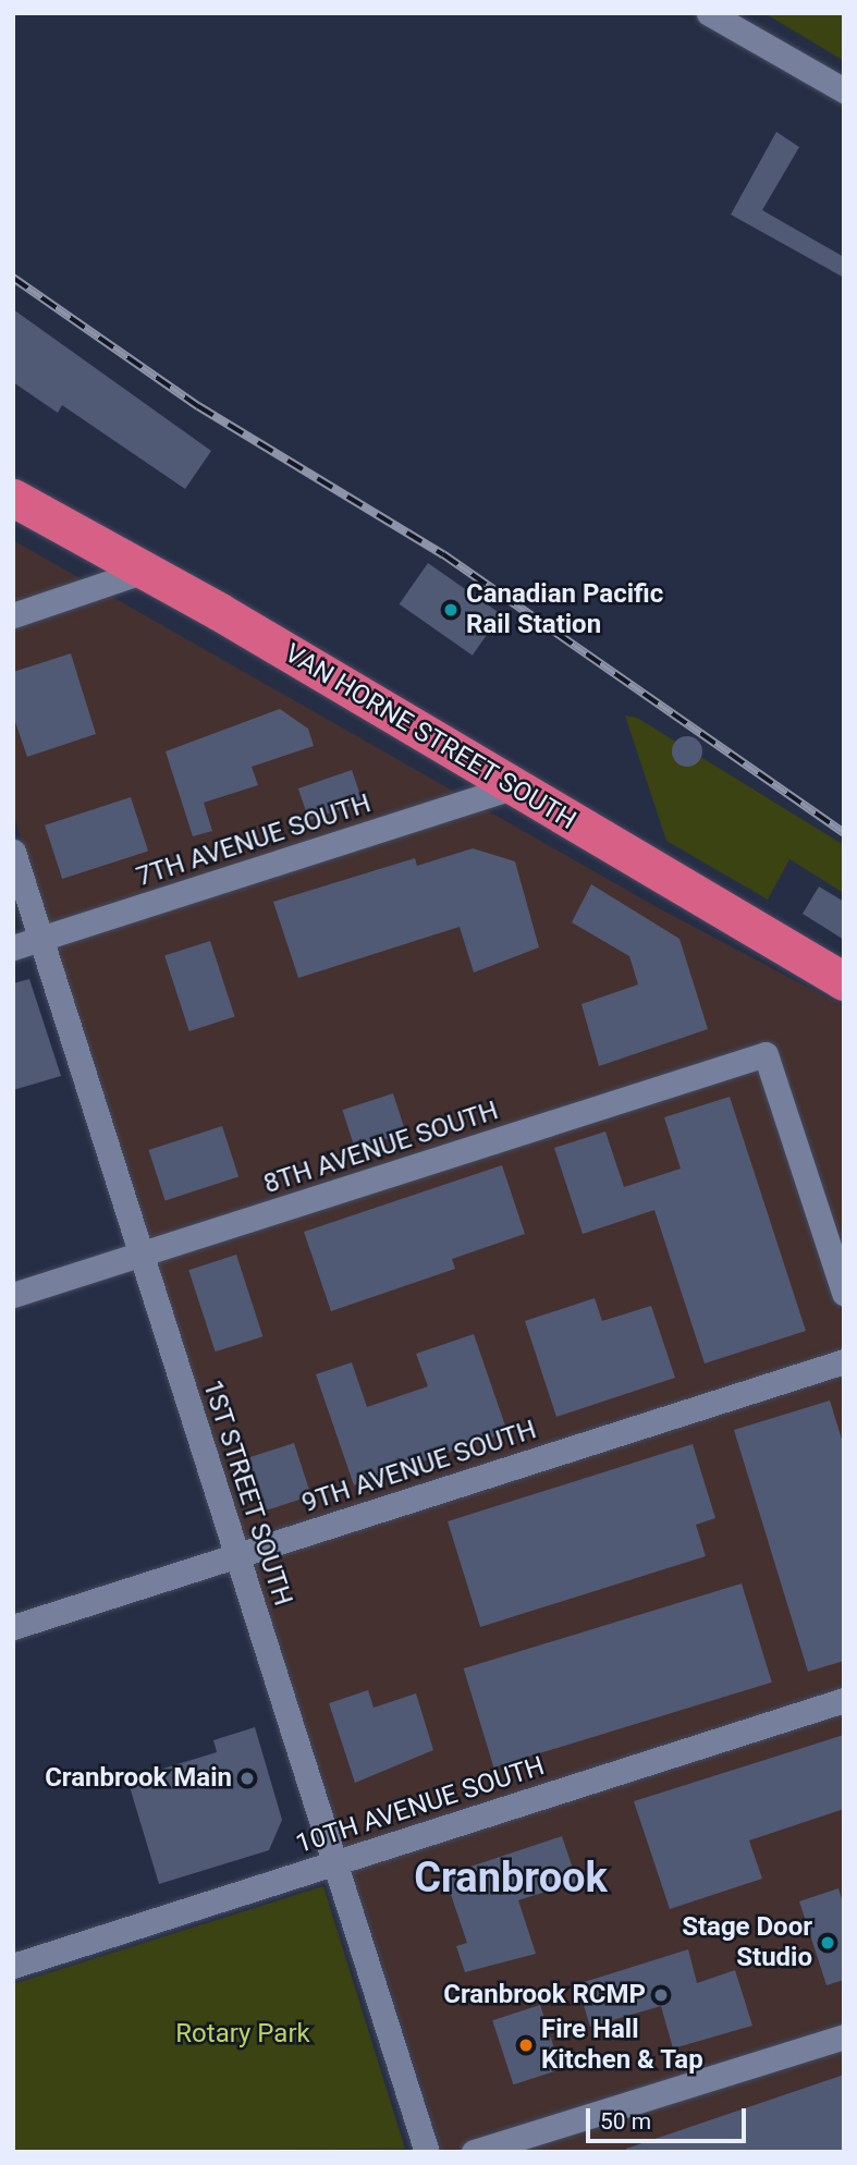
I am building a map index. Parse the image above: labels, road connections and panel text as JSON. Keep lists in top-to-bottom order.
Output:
{
  "streets": {
    "highway": ["VAN HORNE STREET SOUTH"],
    "street": [
      "7TH AVENUE SOUTH",
      "8TH AVENUE SOUTH",
      "9TH AVENUE SOUTH",
      "1ST STREET SOUTH",
      "10TH AVENUE SOUTH"
    ]
  },
  "crossings": [
    ["VAN HORNE STREET SOUTH", "7TH AVENUE SOUTH"],
    ["7TH AVENUE SOUTH", "1ST STREET SOUTH"],
    ["8TH AVENUE SOUTH", "1ST STREET SOUTH"],
    ["9TH AVENUE SOUTH", "1ST STREET SOUTH"],
    ["1ST STREET SOUTH", "10TH AVENUE SOUTH"]
  ],
  "districts": ["Cranbrook"],
  "parks": ["Rotary Park"],
  "places": [
    "Canadian Pacific Rail Station",
    "Cranbrook Main",
    "Stage Door Studio",
    "Cranbrook RCMP",
    "Fire Hall Kitchen & Tap"
  ],
  "scale_bar": "50 m"
}
